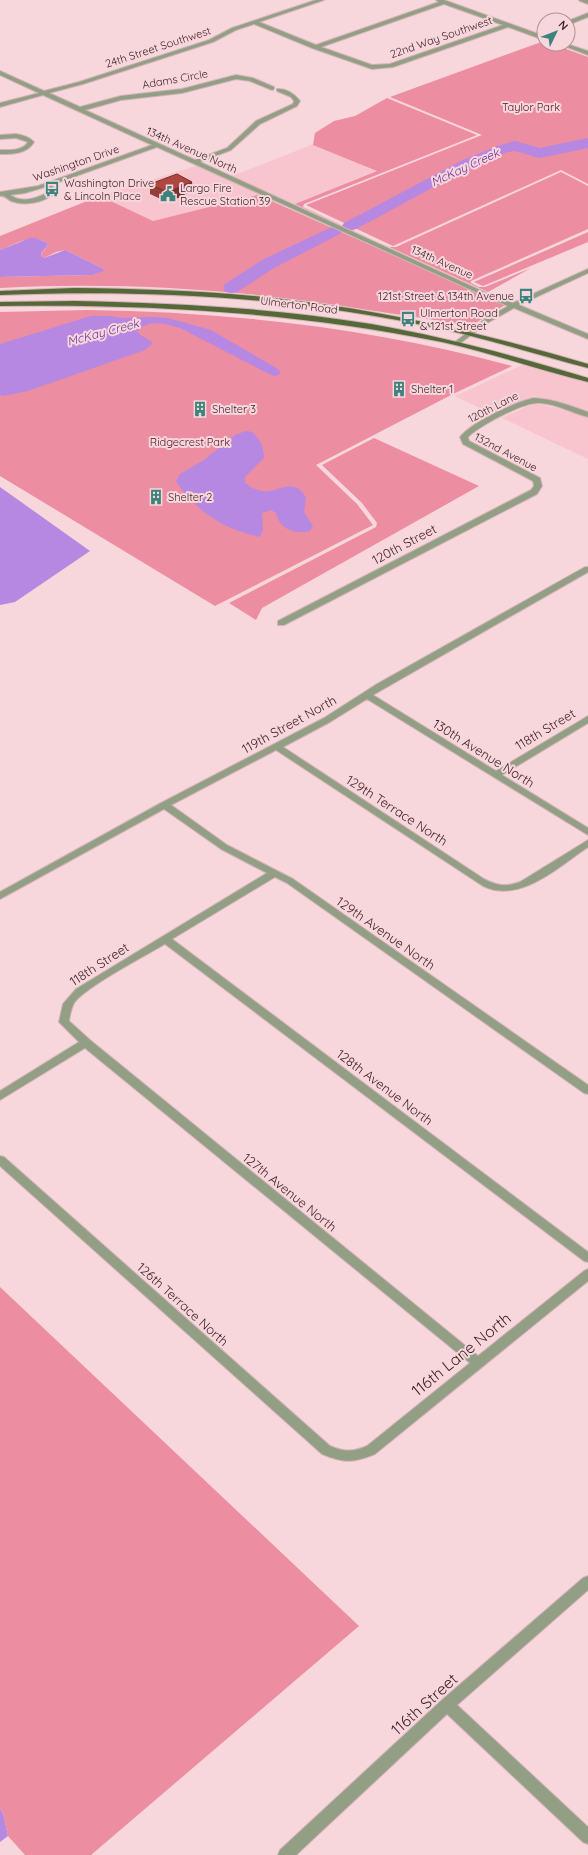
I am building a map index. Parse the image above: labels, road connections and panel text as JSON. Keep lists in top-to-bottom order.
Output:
{
  "streets": {
    "main road": ["Ulmerton Road"],
    "street": [
      "22nd Way Southwest",
      "24th Street Southwest",
      "Adams Circle",
      "134th Avenue North",
      "Washington Drive",
      "134th Avenue",
      "120th Lane",
      "132nd Avenue",
      "120th Street",
      "119th Street North",
      "118th Street",
      "130th Avenue North",
      "129th Terrace North",
      "129th Avenue North",
      "128th Avenue North",
      "127th Avenue North",
      "126th Terrace North",
      "116th Lane North",
      "116th Street"
    ]
  },
  "crossings": [
    ["22nd Way Southwest", "24th Street Southwest"],
    ["24th Street Southwest", "134th Avenue North"],
    ["Adams Circle", "134th Avenue North"],
    ["134th Avenue North", "Washington Drive"],
    ["134th Avenue North", "134th Avenue"],
    ["120th Lane", "132nd Avenue"],
    ["132nd Avenue", "120th Street"],
    ["119th Street North", "130th Avenue North"],
    ["119th Street North", "129th Terrace North"],
    ["119th Street North", "129th Avenue North"],
    ["118th Street", "130th Avenue North"],
    ["118th Street", "129th Avenue North"],
    ["118th Street", "128th Avenue North"],
    ["118th Street", "127th Avenue North"],
    ["127th Avenue North", "116th Lane North"],
    ["126th Terrace North", "116th Lane North"]
  ],
  "water": ["McKay Creek"],
  "parks": ["Taylor Park", "Ridgecrest Park"],
  "places": {
    "bus stop": ["Washington Drive & Lincoln Place", "121st Street & 134th Avenue", "Ulmerton Road & 121st Street"],
    "public building": ["Largo Fire Rescue Station 39"],
    "building": ["Shelter 1", "Shelter 3", "Shelter 2"]
  },
  "north": "top right"
}
